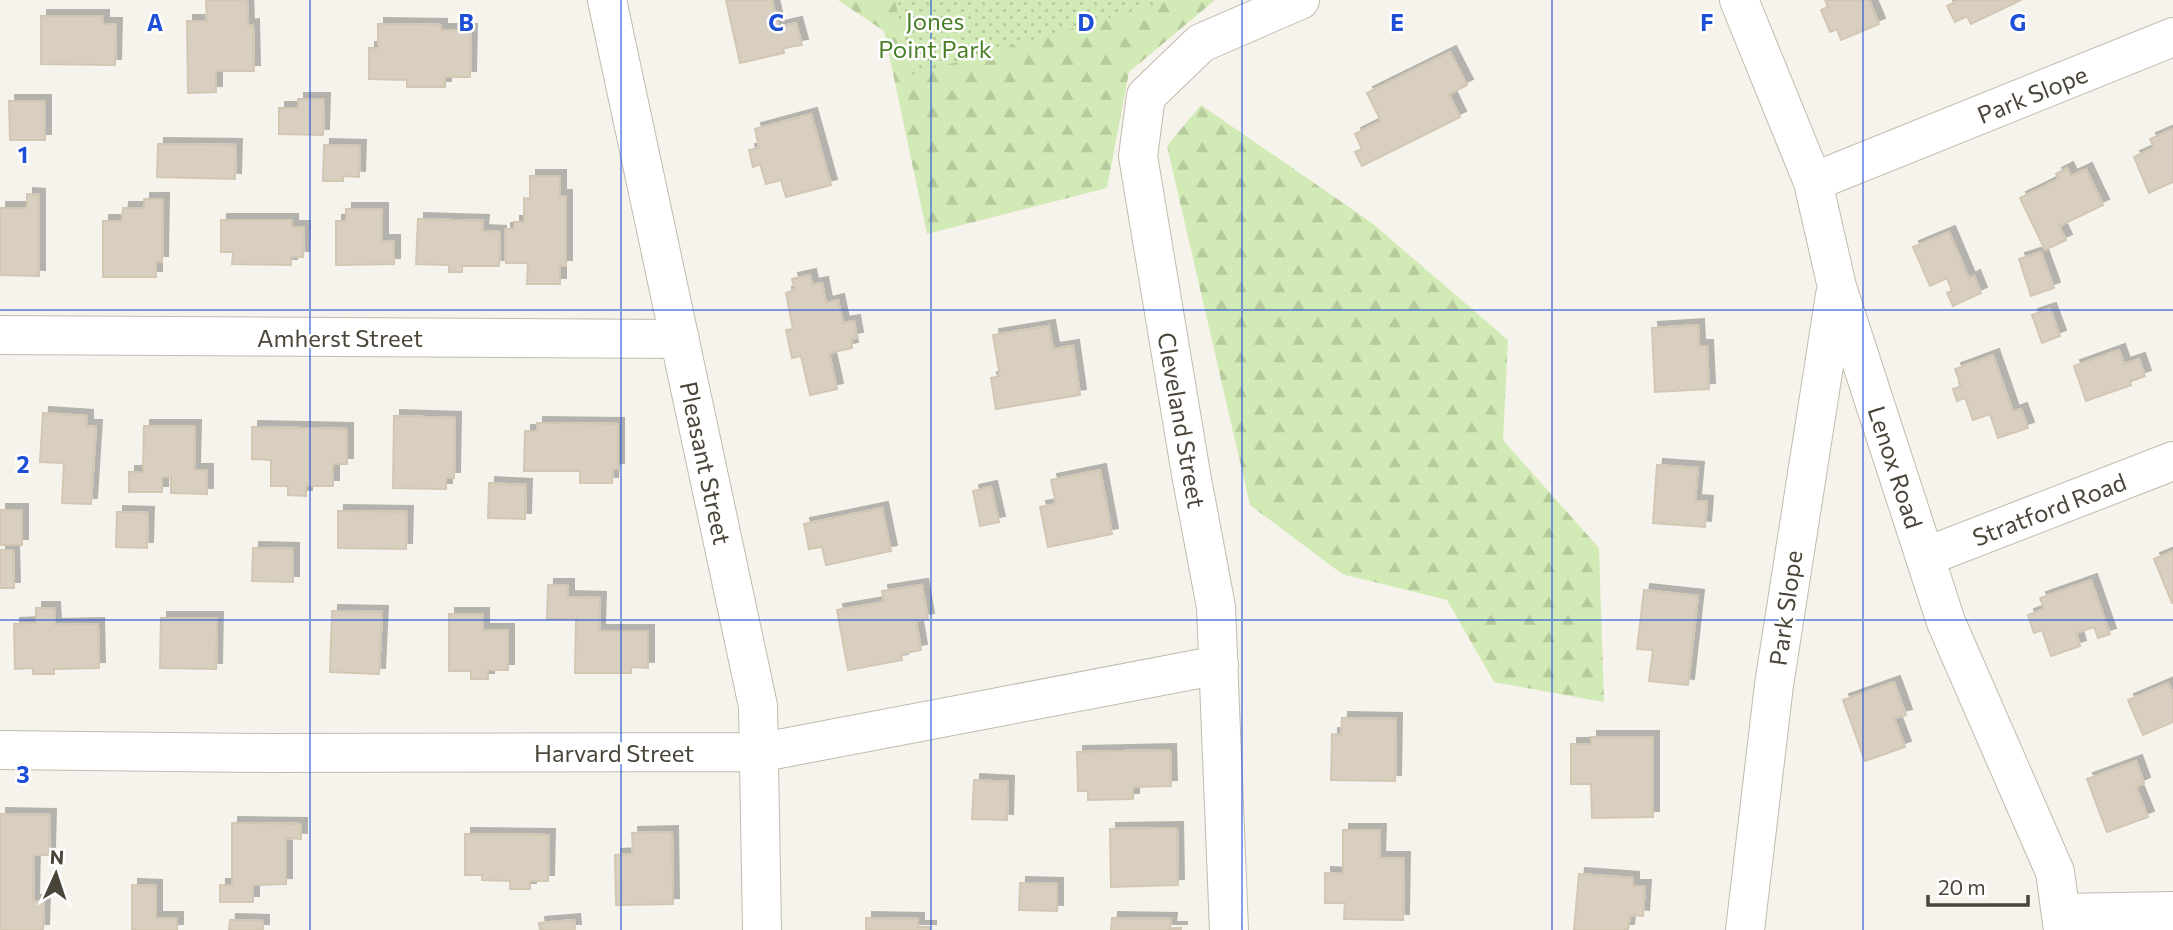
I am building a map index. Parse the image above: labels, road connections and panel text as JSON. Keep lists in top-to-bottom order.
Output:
{
  "streets": {
    "street": [
      "Park Slope",
      "Amherst Street",
      "Cleveland Street",
      "Pleasant Street",
      "Lenox Road",
      "Stratford Road",
      "Harvard Street"
    ]
  },
  "crossings": [
    ["Park Slope", "Lenox Road"],
    ["Amherst Street", "Pleasant Street"],
    ["Cleveland Street", "Harvard Street"],
    ["Pleasant Street", "Harvard Street"],
    ["Lenox Road", "Stratford Road"]
  ],
  "parks": ["Jones Point Park"],
  "scale_bar": "20 m",
  "north": "top",
  "grid": {
    "columns": [
      "A",
      "B",
      "C",
      "D",
      "E",
      "F",
      "G"
    ],
    "rows": ["1", "2", "3"]
  }
}
